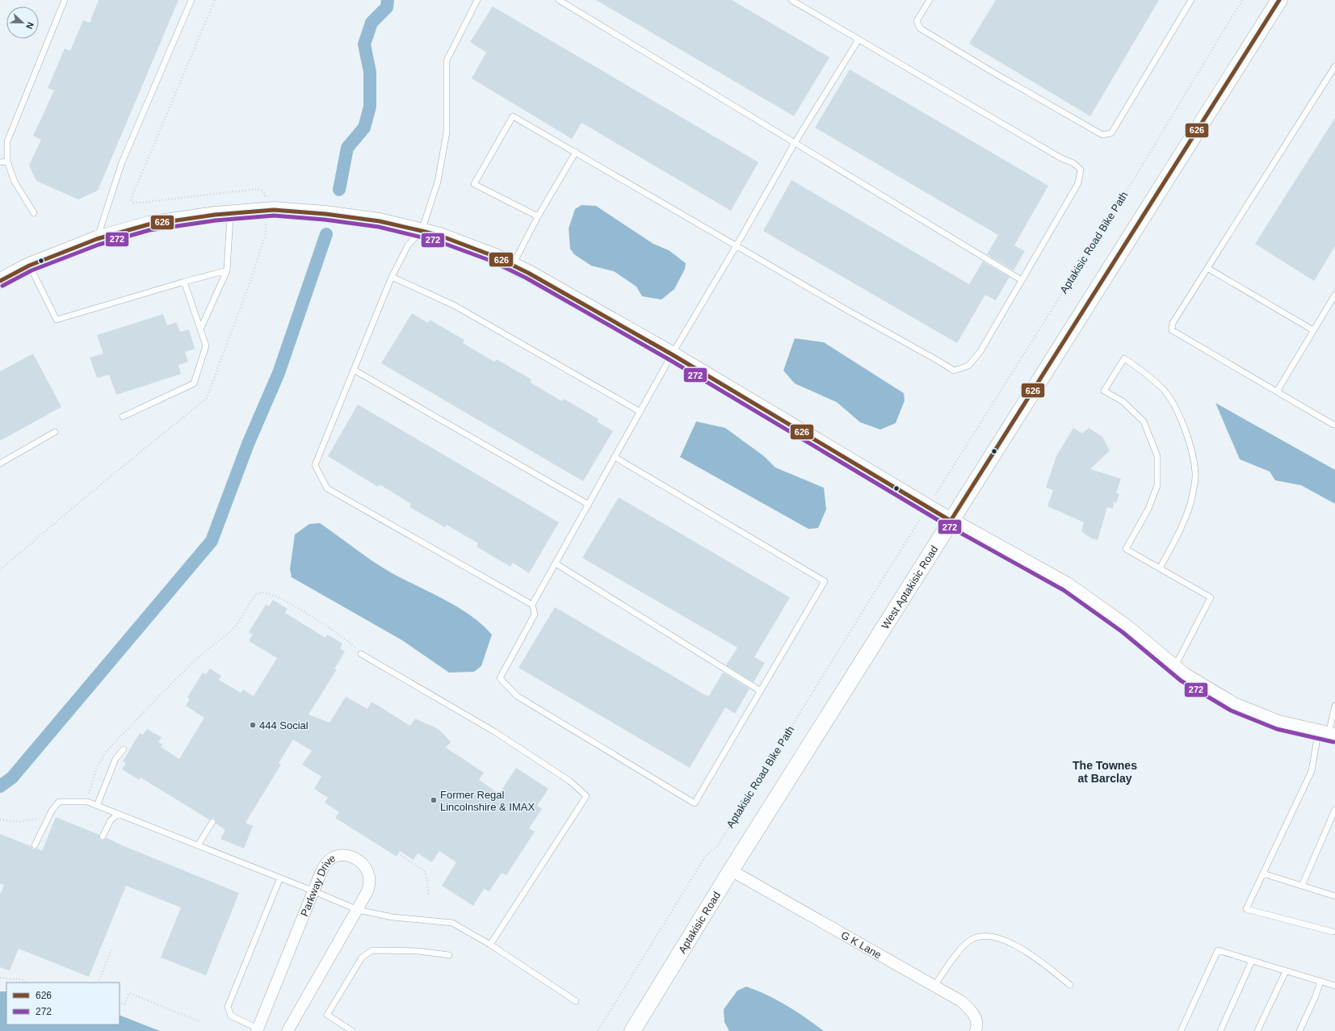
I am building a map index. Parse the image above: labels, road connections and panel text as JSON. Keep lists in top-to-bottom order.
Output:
{
  "streets": {
    "street": [
      "West Aptakisic Road",
      "Parkway Drive",
      "Aptakisic Road",
      "G K Lane"
    ],
    "path": ["Aptakisic Road Bike Path"]
  },
  "crossings": [
    ["West Aptakisic Road", "Aptakisic Road"],
    ["Aptakisic Road", "G K Lane"]
  ],
  "districts": ["The Townes at Barclay"],
  "places": ["444 Social", "Former Regal Lincolnshire & IMAX"],
  "lines": ["transit line 626", "transit line 272"],
  "legend": ["626", "272"],
  "north": "right"
}
